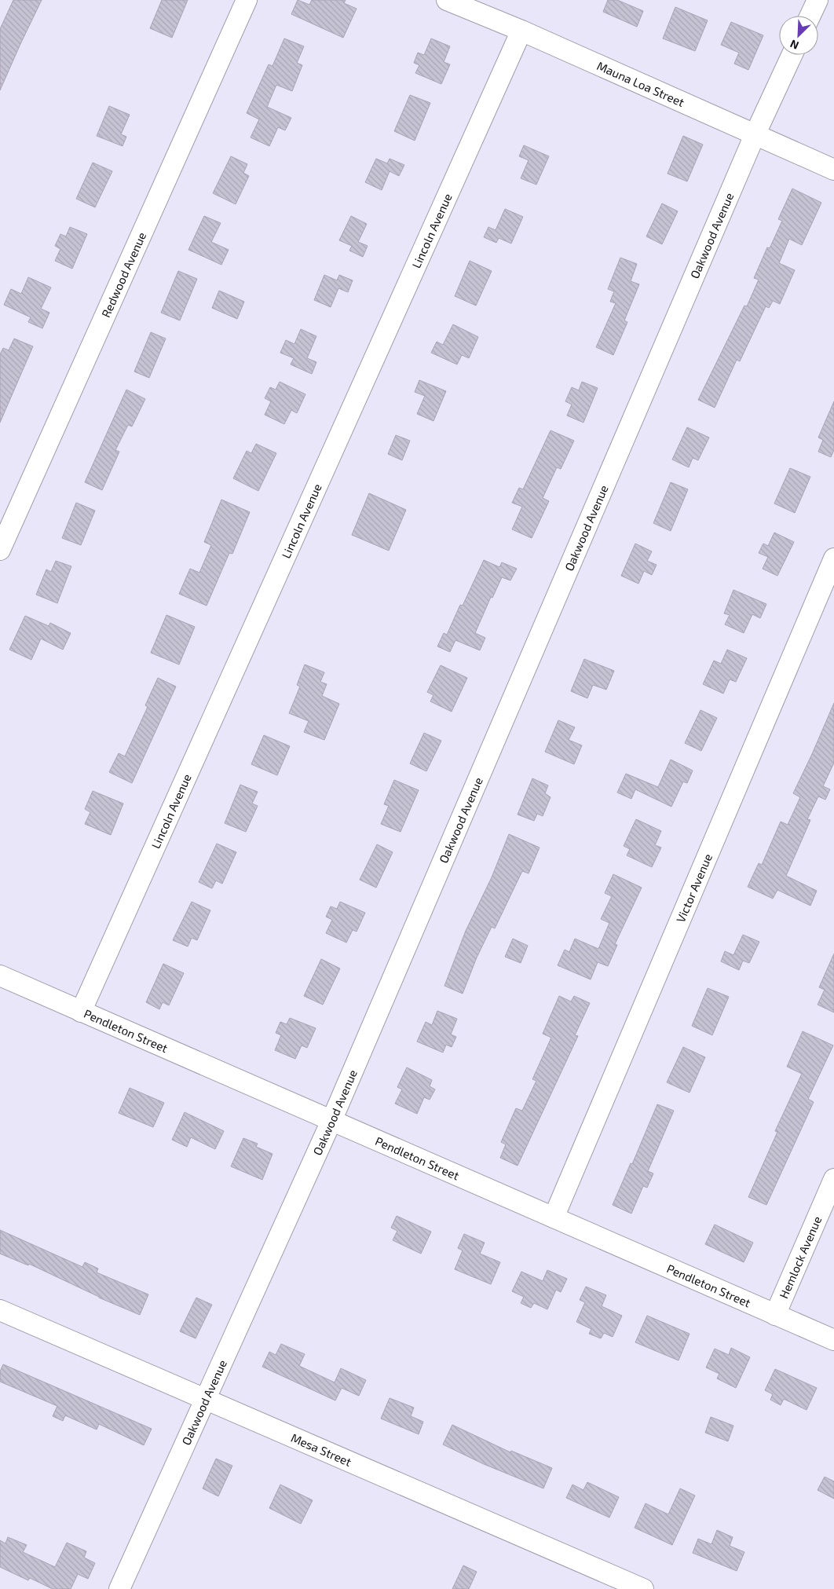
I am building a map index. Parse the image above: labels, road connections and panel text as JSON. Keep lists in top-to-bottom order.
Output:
{
  "streets": {
    "street": [
      "Mauna Loa Street",
      "Lincoln Avenue",
      "Oakwood Avenue",
      "Redwood Avenue",
      "Victor Avenue",
      "Pendleton Street",
      "Hemlock Avenue",
      "Mesa Street"
    ]
  },
  "crossings": [
    ["Mauna Loa Street", "Lincoln Avenue"],
    ["Mauna Loa Street", "Oakwood Avenue"],
    ["Lincoln Avenue", "Pendleton Street"],
    ["Oakwood Avenue", "Pendleton Street"],
    ["Oakwood Avenue", "Mesa Street"],
    ["Victor Avenue", "Pendleton Street"],
    ["Pendleton Street", "Hemlock Avenue"]
  ],
  "north": "bottom left"
}
